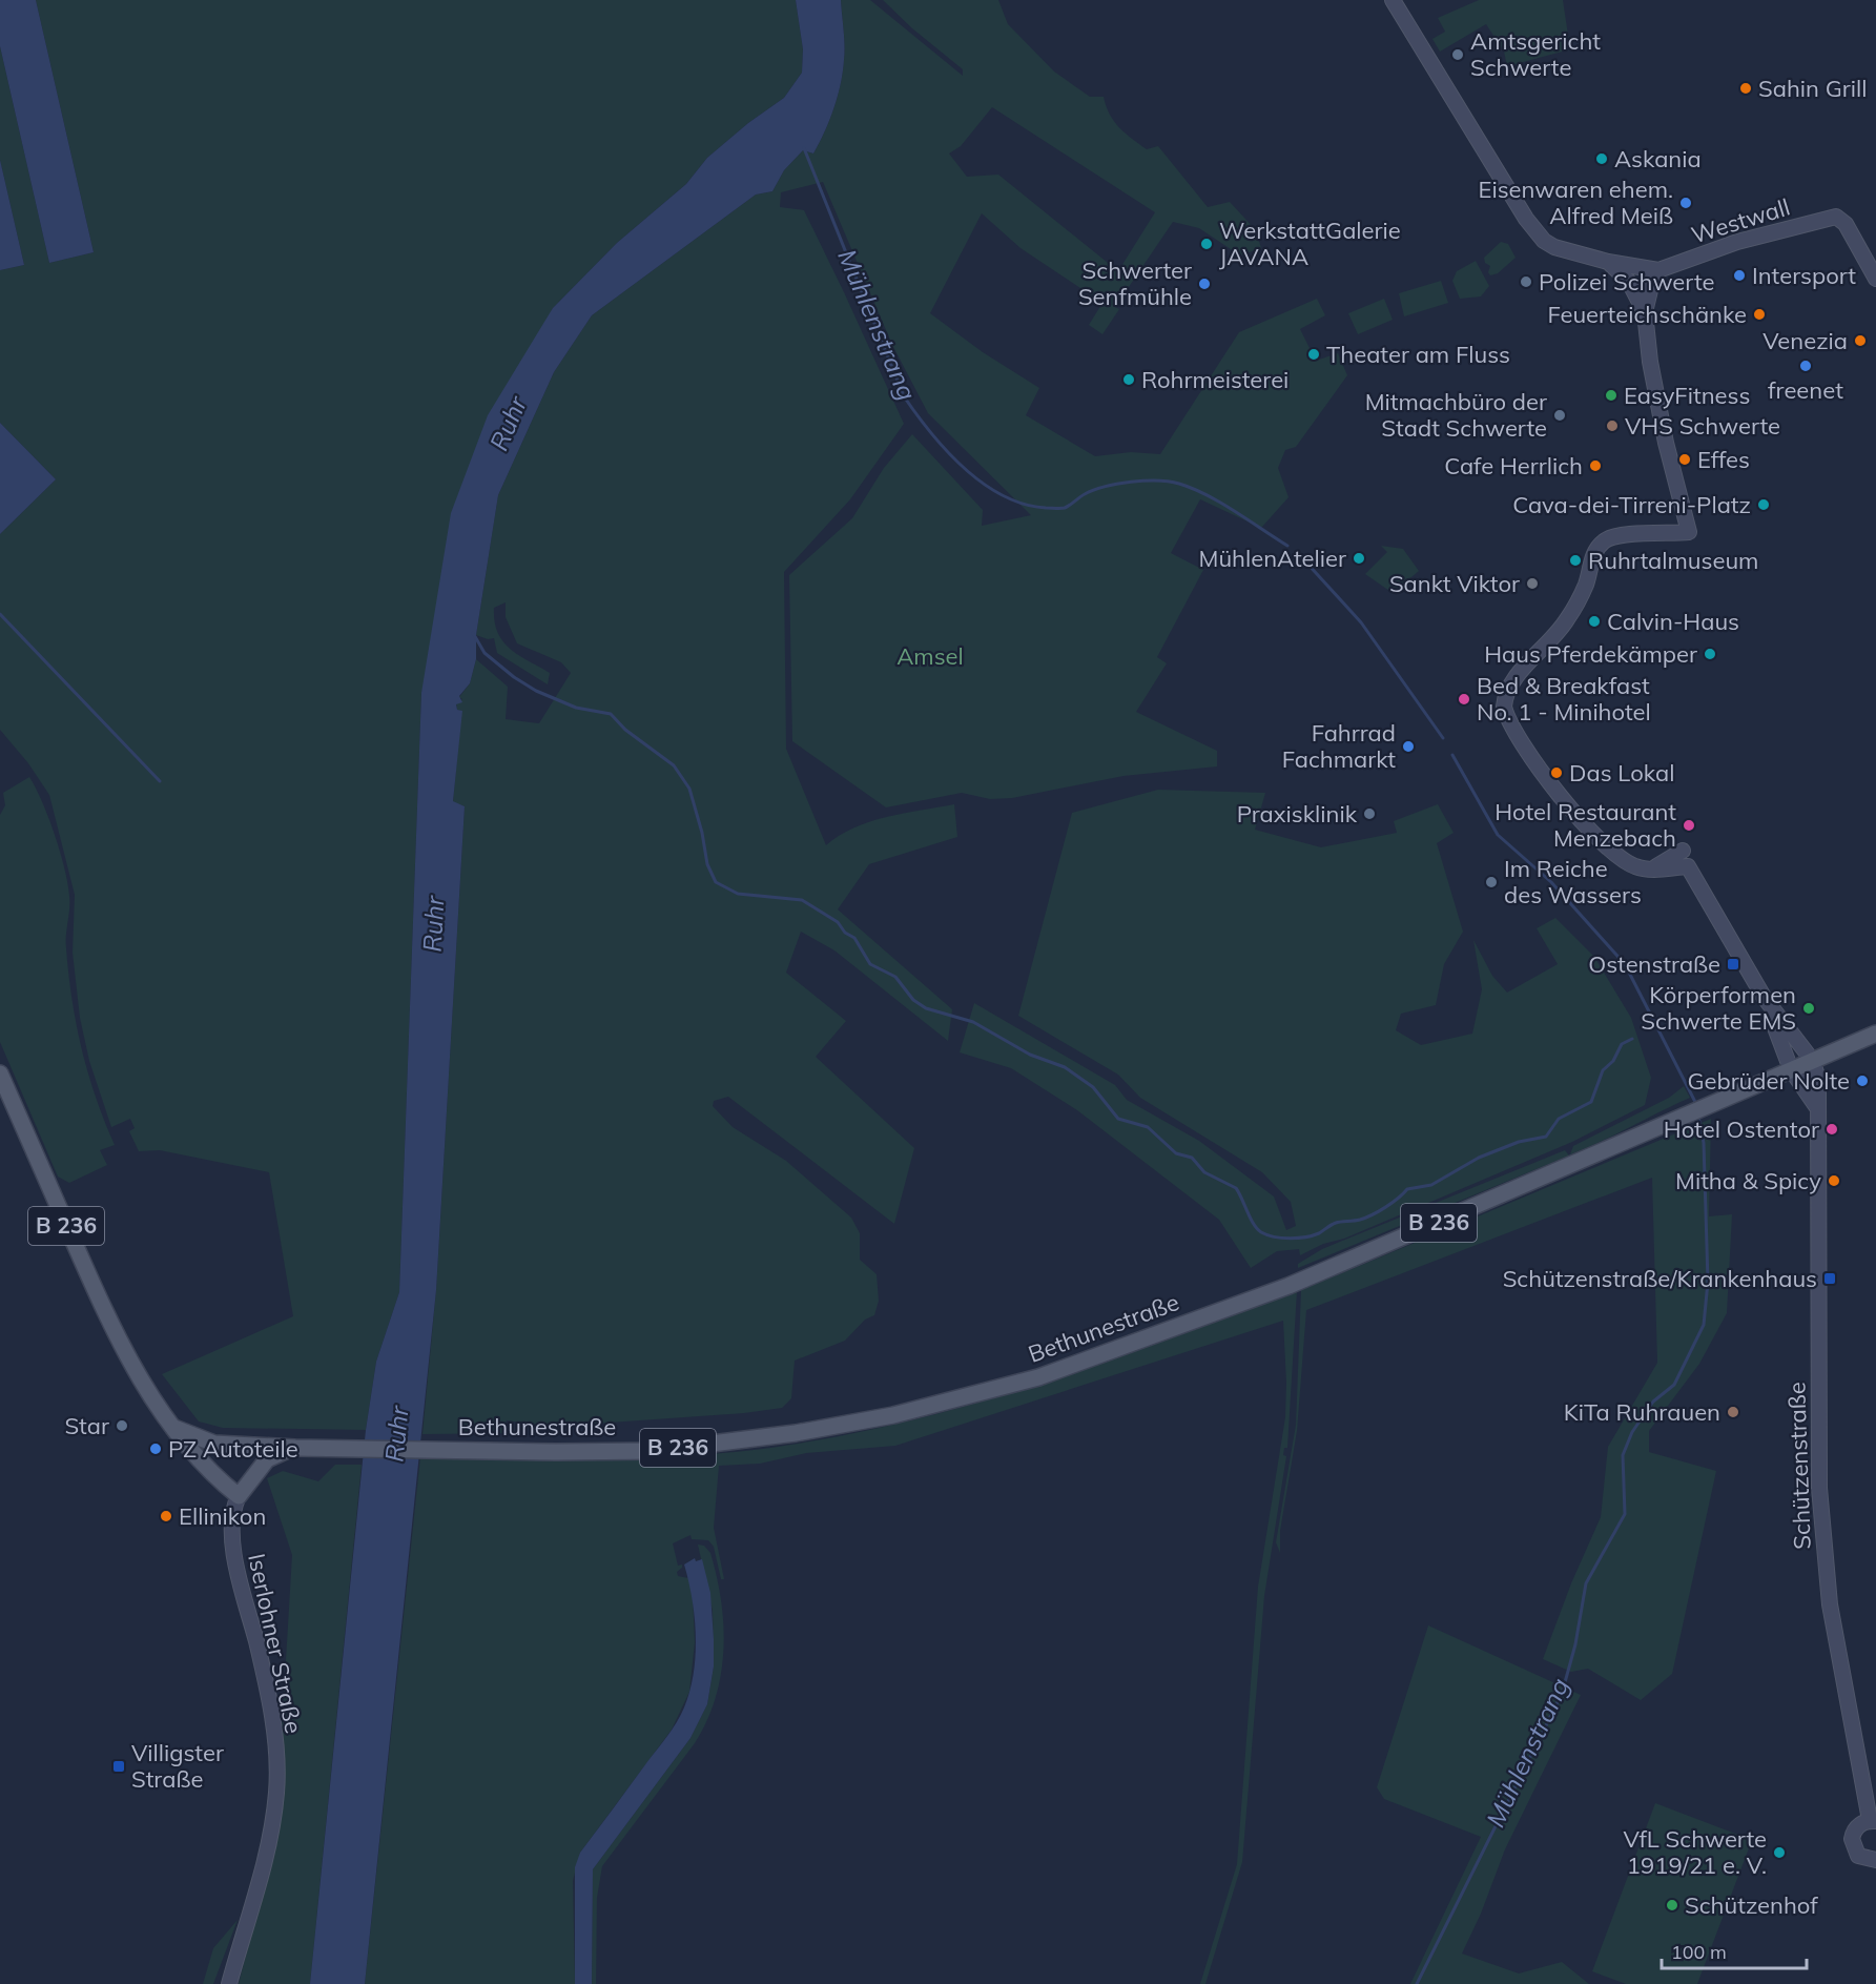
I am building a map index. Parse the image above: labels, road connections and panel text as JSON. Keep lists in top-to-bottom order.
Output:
{
  "streets": {
    "main road": [
      "Westwall",
      "B 236",
      "Bethunestraße",
      "Schützenstraße",
      "Iserlohner Straße"
    ]
  },
  "crossings": [
    ["B 236", "Bethunestraße"],
    ["B 236", "Iserlohner Straße"],
    ["Bethunestraße", "Schützenstraße"],
    ["Bethunestraße", "Iserlohner Straße"]
  ],
  "water": ["Mühlenstrang", "Ruhr"],
  "parks": ["Amsel"],
  "places": {
    "other": [
      "Amtsgericht Schwerte",
      "Sahin Grill",
      "Askania",
      "Eisenwaren ehem. Alfred Meiß",
      "WerkstattGalerie JAVANA",
      "Intersport",
      "Polizei Schwerte",
      "Schwerter Senfmühle",
      "Feuerteichschänke",
      "Venezia",
      "Theater am Fluss",
      "freenet",
      "Rohrmeisterei",
      "EasyFitness",
      "Mitmachbüro der Stadt Schwerte",
      "VHS Schwerte",
      "Effes",
      "Cafe Herrlich",
      "Cava-dei-Tirreni-Platz",
      "MühlenAtelier",
      "Ruhrtalmuseum",
      "Sankt Viktor",
      "Calvin-Haus",
      "Haus Pferdekämper",
      "Bed & Breakfast No. 1 - Minihotel",
      "Fahrrad Fachmarkt",
      "Das Lokal",
      "Praxisklinik",
      "Hotel Restaurant Menzebach",
      "Im Reiche des Wassers",
      "Körperformen Schwerte EMS",
      "Gebrüder Nolte",
      "Hotel Ostentor",
      "Mitha & Spicy",
      "KiTa Ruhrauen",
      "Star",
      "PZ Autoteile",
      "Ellinikon",
      "VfL Schwerte 1919/21 e. V.",
      "Schützenhof"
    ],
    "transit": ["Ostenstraße", "Schützenstraße/Krankenhaus", "Villigster Straße"]
  },
  "scale_bar": "100 m"
}
